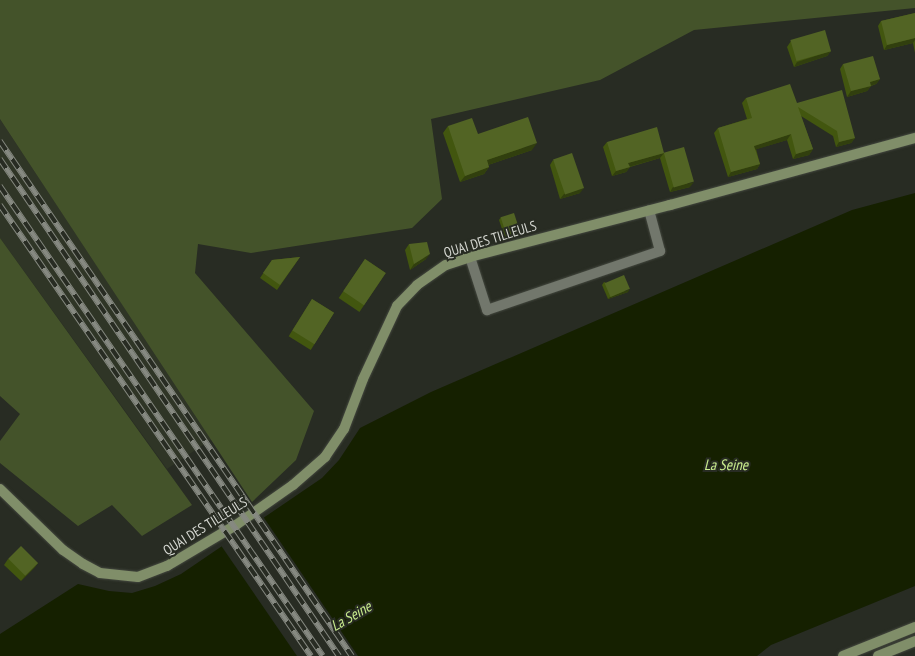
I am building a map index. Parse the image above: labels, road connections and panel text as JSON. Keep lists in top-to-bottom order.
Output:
{
  "streets": {
    "street": ["QUAI DES TILLEULS"]
  },
  "water": ["La Seine"]
}
